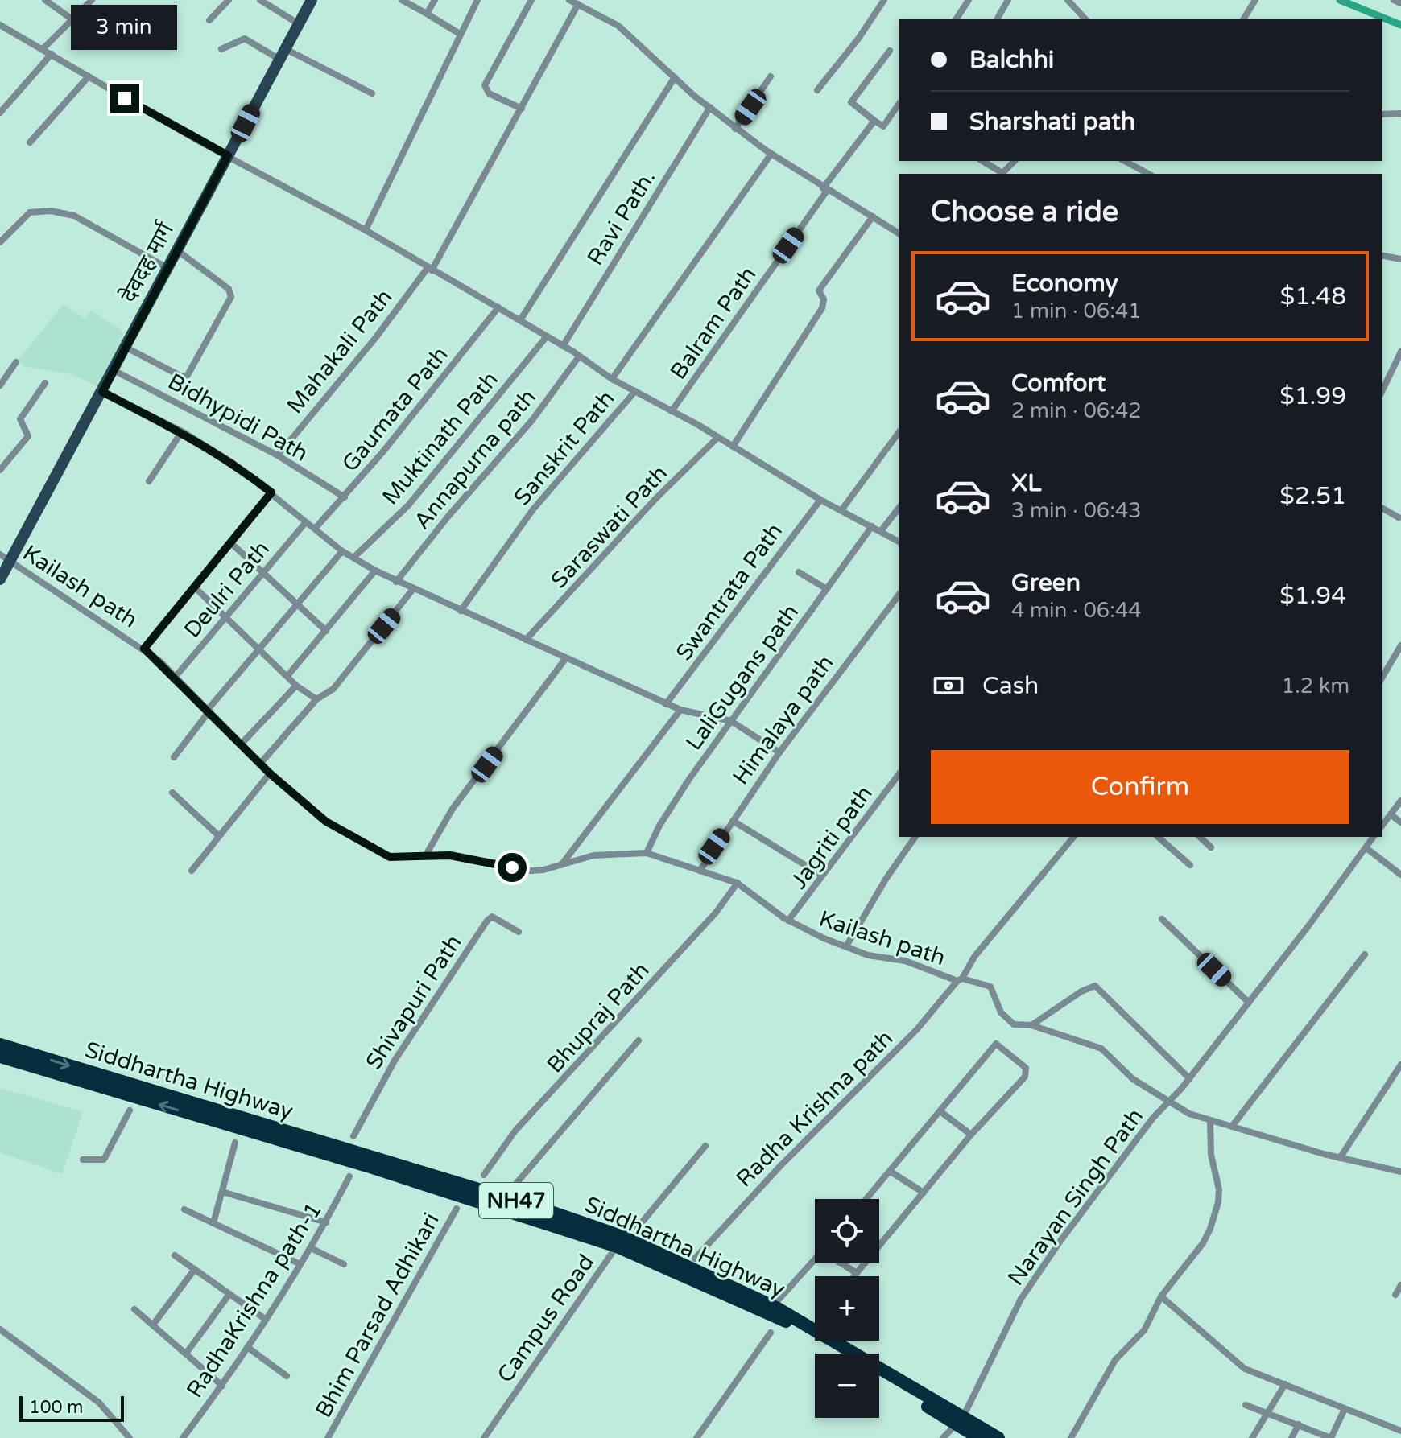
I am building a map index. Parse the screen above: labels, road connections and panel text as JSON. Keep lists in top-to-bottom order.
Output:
{
  "streets": {
    "highway": ["Siddhartha Highway", "NH47"],
    "main road": ["देवदह मार्ग"],
    "street": [
      "Ravi Path.",
      "Balram Path",
      "Mahakali Path",
      "Gaumata Path",
      "Bidhypidi Path",
      "Muktinath Path",
      "Sanskrit Path",
      "Annapurna path",
      "Saraswati Path",
      "Kailash path",
      "Deulri Path",
      "Swantrata Path",
      "LaliGugans path",
      "Himalaya path",
      "Jagriti path",
      "Shivapuri Path",
      "Bhupraj Path",
      "Radha Krishna path",
      "Narayan Singh Path",
      "RadhaKrishna path-1",
      "Bhim Parsad Adhikari",
      "Campus Road"
    ]
  },
  "crossings": [
    ["देवदह मार्ग", "Bidhypidi Path"],
    ["देवदह मार्ग", "Kailash path"],
    ["Mahakali Path", "Bidhypidi Path"],
    ["Gaumata Path", "Bidhypidi Path"],
    ["Kailash path", "Deulri Path"],
    ["Kailash path", "LaliGugans path"],
    ["Kailash path", "Himalaya path"],
    ["Kailash path", "Jagriti path"],
    ["Kailash path", "Bhupraj Path"],
    ["Kailash path", "Radha Krishna path"],
    ["Siddhartha Highway", "Narayan Singh Path"],
    ["Siddhartha Highway", "Campus Road"]
  ],
  "scale_bar": "100 m",
  "page": {
    "bubble": "3 min",
    "banner": ["Balchhi", "Sharshati path"],
    "heading": "Choose a ride",
    "list": [
      {
        "name": "Economy",
        "note": "1 min · 06:41",
        "value": "$1.48"
      },
      {
        "name": "Comfort",
        "note": "2 min · 06:42",
        "value": "$1.99"
      },
      {
        "name": "XL",
        "note": "3 min · 06:43",
        "value": "$2.51"
      },
      {
        "name": "Green",
        "note": "4 min · 06:44",
        "value": "$1.94"
      }
    ],
    "pay": ["Cash", "1.2 km"],
    "buttons": "Confirm",
    "map_buttons": ["+", "−"],
    "scale": "100 m"
  }
}
